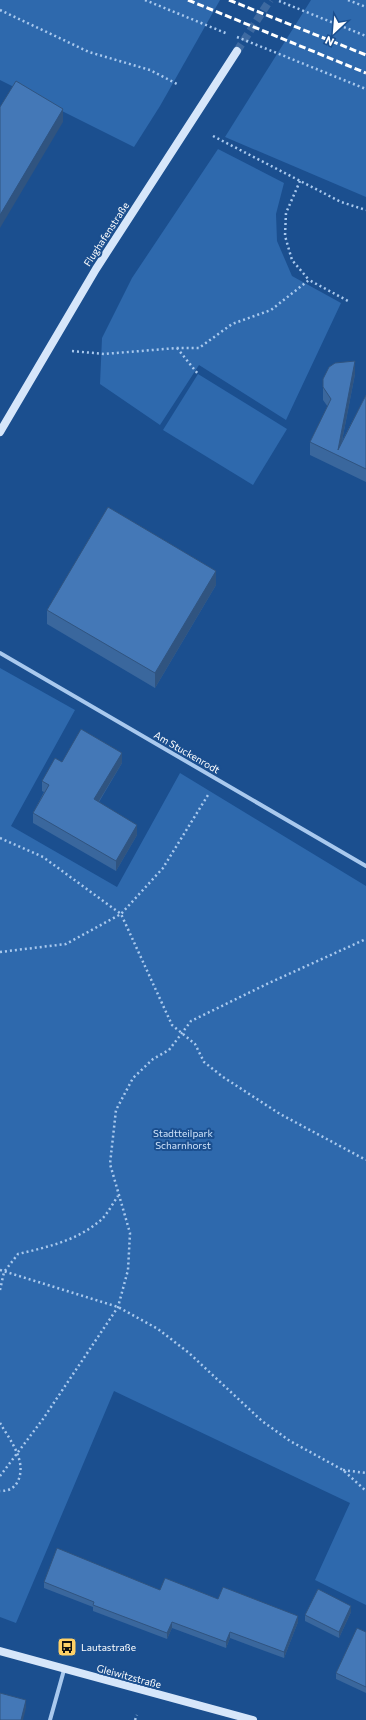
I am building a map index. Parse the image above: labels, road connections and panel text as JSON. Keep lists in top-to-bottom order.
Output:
{
  "streets": {
    "main road": ["Flughafenstraße", "Gleiwitzstraße"],
    "street": ["Am Stuckenrodt"]
  },
  "parks": ["Stadtteilpark Scharnhorst"],
  "places": {
    "bus stop": ["Lautastraße"]
  },
  "north": "bottom left"
}
